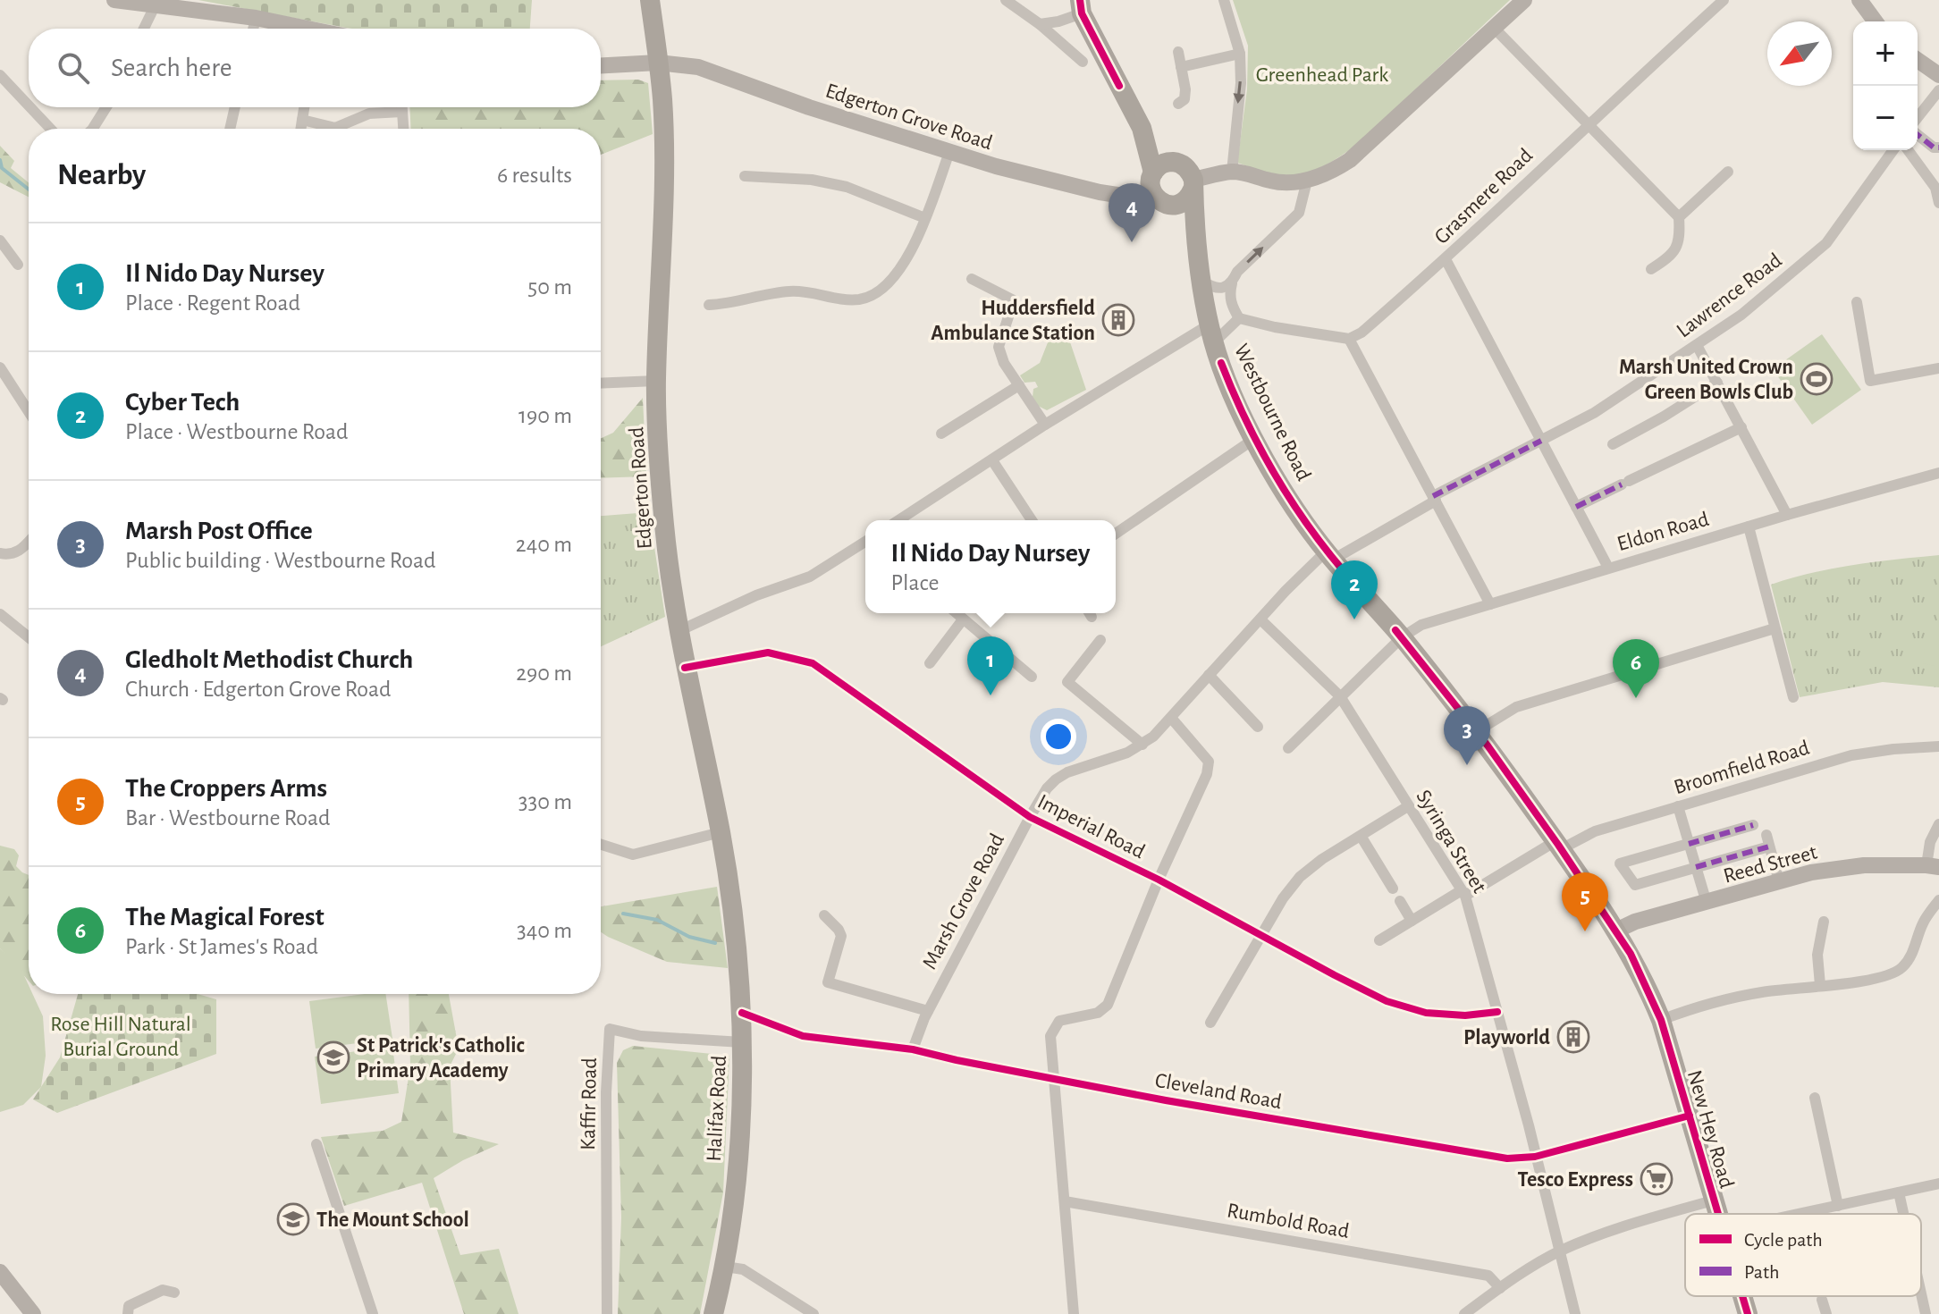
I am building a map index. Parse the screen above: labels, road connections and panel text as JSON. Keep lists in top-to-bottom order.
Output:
{
  "streets": {
    "highway": [
      "Westbourne Road",
      "Edgerton Road",
      "Halifax Road",
      "New Hey Road"
    ],
    "street": [
      "Edgerton Grove Road",
      "Grasmere Road",
      "Lawrence Road",
      "Eldon Road",
      "Broomfield Road",
      "Imperial Road",
      "Syringa Street",
      "Reed Street",
      "Marsh Grove Road",
      "Cleveland Road",
      "Kaffir Road",
      "Rumbold Road"
    ]
  },
  "crossings": [
    ["Edgerton Grove Road", "Westbourne Road"],
    ["Edgerton Grove Road", "Edgerton Road"],
    ["Lawrence Road", "Westbourne Road"],
    ["Lawrence Road", "Syringa Street"],
    ["Lawrence Road", "Marsh Grove Road"],
    ["Westbourne Road", "Eldon Road"],
    ["Westbourne Road", "Broomfield Road"],
    ["Westbourne Road", "Reed Street"],
    ["Westbourne Road", "New Hey Road"],
    ["Edgerton Road", "Imperial Road"],
    ["Edgerton Road", "Halifax Road"],
    ["Eldon Road", "Syringa Street"],
    ["Broomfield Road", "Syringa Street"],
    ["Imperial Road", "Syringa Street"],
    ["Imperial Road", "Marsh Grove Road"],
    ["Syringa Street", "Marsh Grove Road"],
    ["Syringa Street", "Cleveland Road"],
    ["Marsh Grove Road", "Cleveland Road"],
    ["Cleveland Road", "Halifax Road"],
    ["Cleveland Road", "New Hey Road"],
    ["Kaffir Road", "Halifax Road"]
  ],
  "parks": ["Greenhead Park", "Rose Hill Natural Burial Ground"],
  "places": {
    "building": ["Huddersfield Ambulance Station", "Playworld"],
    "sports": ["Marsh United Crown Green Bowls Club"],
    "school or university": ["St Patrick's Catholic Primary Academy", "The Mount School"],
    "supermarket": ["Tesco Express"]
  },
  "legend": ["Cycle path", "Path"],
  "north": "bottom left",
  "page": {
    "map_buttons": ["+", "−"],
    "search": "Search here",
    "heading": ["Nearby", "6 results"],
    "pins": [
      "4",
      "2",
      "1",
      "6",
      "3",
      "5"
    ],
    "list": [
      {
        "mark": "1",
        "name": "Il Nido Day Nursey",
        "note": "Place · Regent Road",
        "value": "50 m"
      },
      {
        "mark": "2",
        "name": "Cyber Tech",
        "note": "Place · Westbourne Road",
        "value": "190 m"
      },
      {
        "mark": "3",
        "name": "Marsh Post Office",
        "note": "Public building · Westbourne Road",
        "value": "240 m"
      },
      {
        "mark": "4",
        "name": "Gledholt Methodist Church",
        "note": "Church · Edgerton Grove Road",
        "value": "290 m"
      },
      {
        "mark": "5",
        "name": "The Croppers Arms",
        "note": "Bar · Westbourne Road",
        "value": "330 m"
      },
      {
        "mark": "6",
        "name": "The Magical Forest",
        "note": "Park · St James's Road",
        "value": "340 m"
      }
    ],
    "popup": ["Il Nido Day Nursey", "Place"]
  }
}
